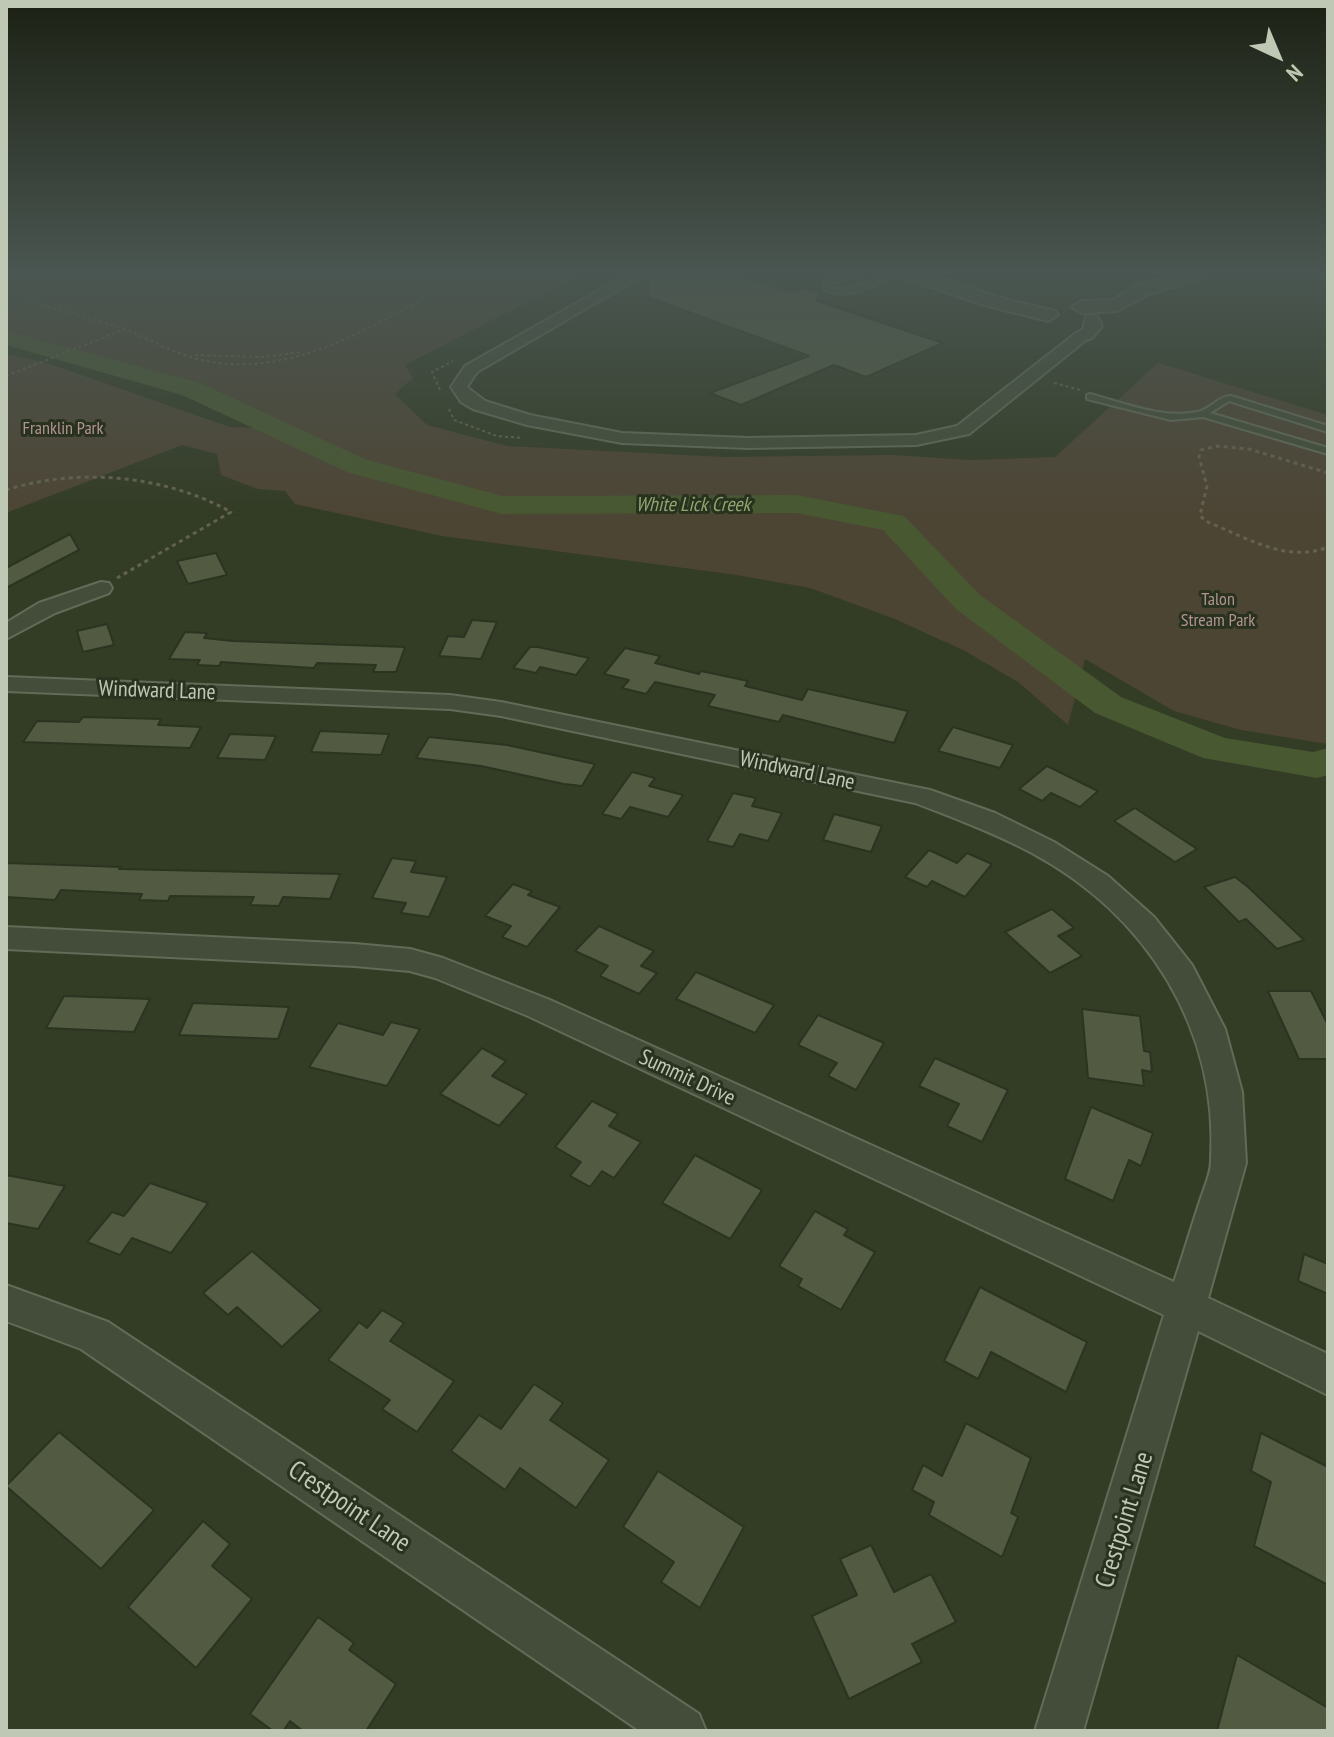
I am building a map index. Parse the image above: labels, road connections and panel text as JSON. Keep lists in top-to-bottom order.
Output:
{
  "streets": {
    "street": ["Windward Lane", "Summit Drive", "Crestpoint Lane"]
  },
  "crossings": [
    ["Windward Lane", "Summit Drive"],
    ["Windward Lane", "Crestpoint Lane"],
    ["Summit Drive", "Crestpoint Lane"]
  ],
  "water": ["White Lick Creek"],
  "parks": ["Franklin Park", "Talon Stream Park"],
  "north": "bottom right"
}
